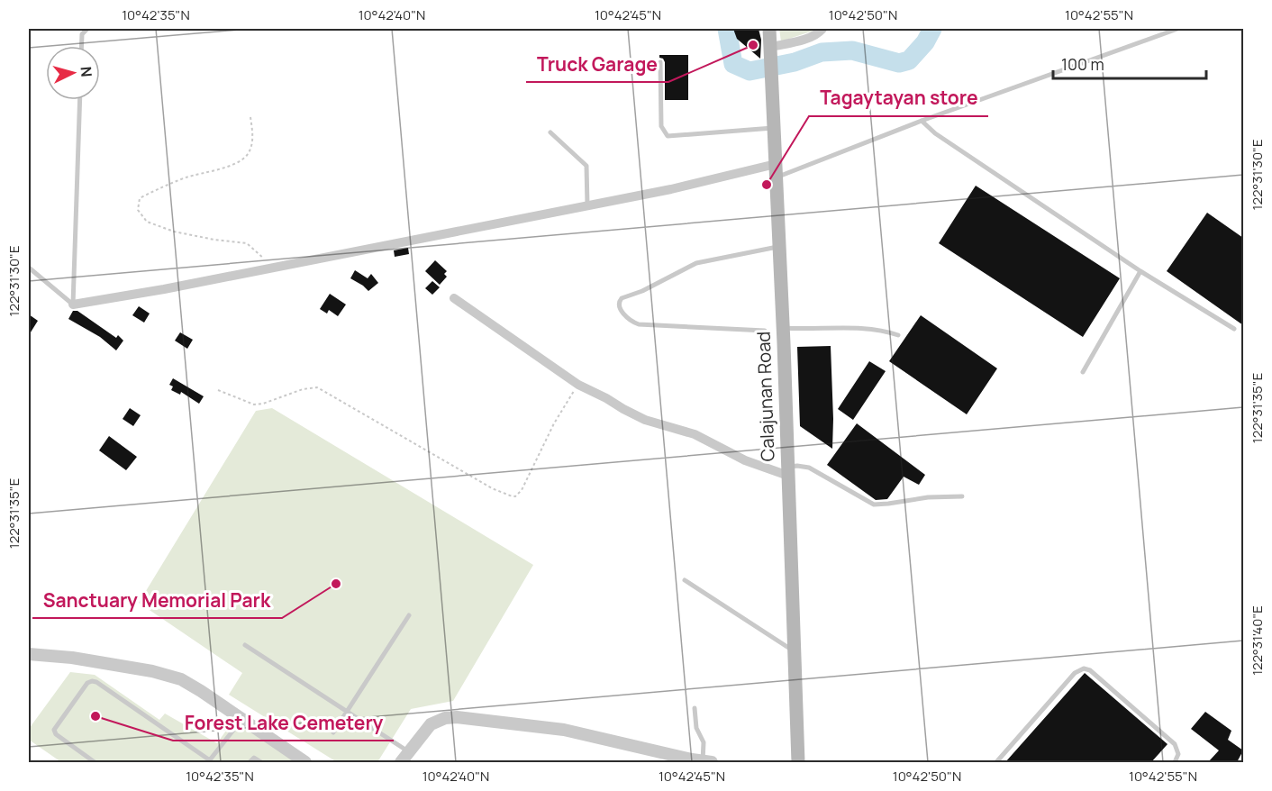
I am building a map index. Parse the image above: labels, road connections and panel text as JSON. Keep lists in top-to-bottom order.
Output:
{
  "streets": {
    "main road": ["Calajunan Road"]
  },
  "places": [
    "Truck Garage",
    "Tagaytayan store",
    "Sanctuary Memorial Park",
    "Forest Lake Cemetery"
  ],
  "scale_bar": "100 m",
  "north": "right",
  "coordinates": [
    "10°42'35\"N",
    "10°42'40\"N",
    "10°42'45\"N",
    "10°42'50\"N",
    "10°42'55\"N",
    "122°31'30\"E",
    "122°31'35\"E",
    "122°31'40\"E"
  ]
}
